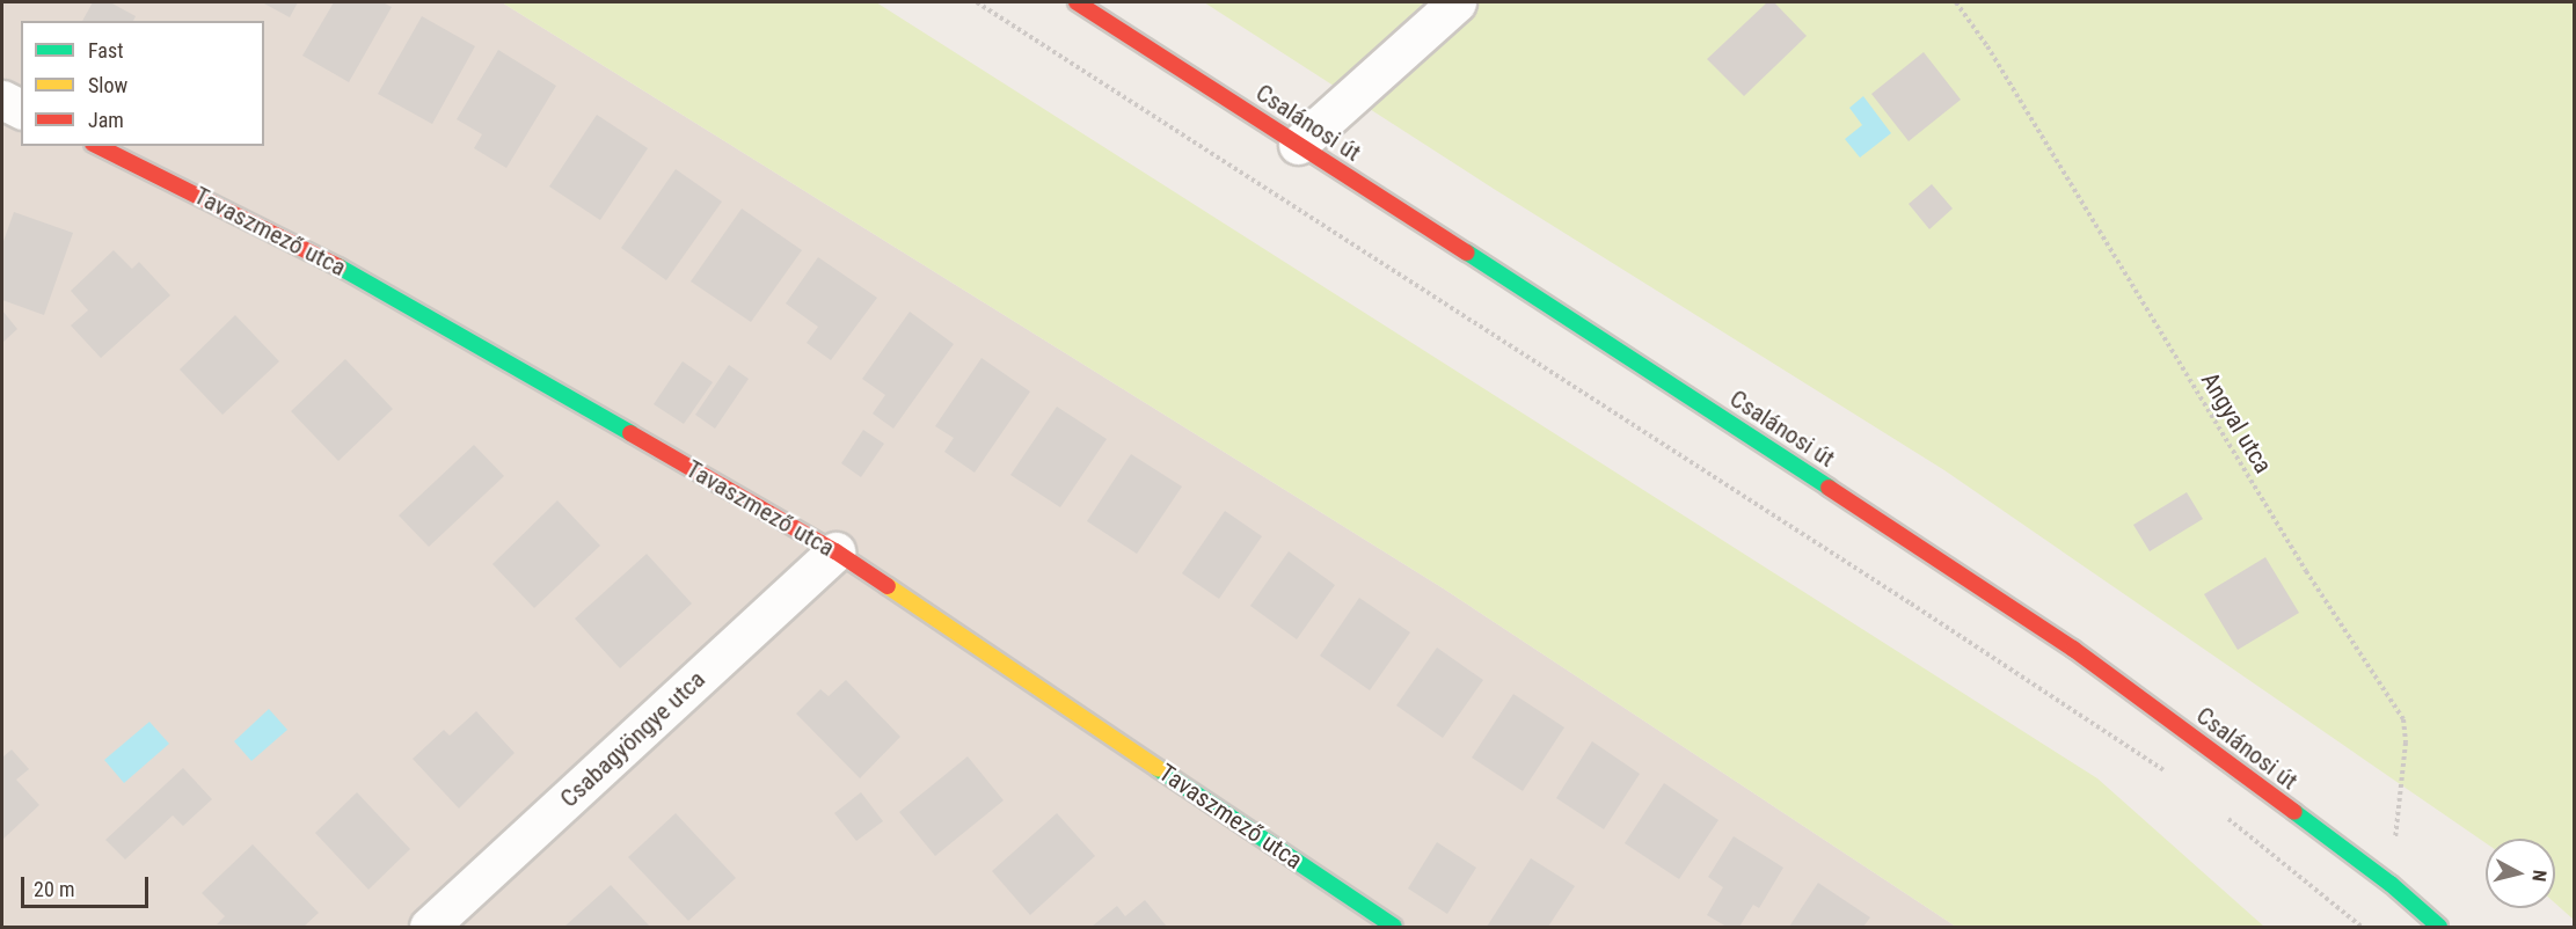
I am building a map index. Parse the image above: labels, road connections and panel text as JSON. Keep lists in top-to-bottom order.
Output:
{
  "streets": {
    "street": ["Csalánosi út", "Tavaszmező utca", "Csabagyöngye utca"],
    "path": ["Angyal utca"]
  },
  "crossings": [
    ["Csalánosi út", "Angyal utca"],
    ["Tavaszmező utca", "Csabagyöngye utca"]
  ],
  "legend": ["Fast", "Slow", "Jam"],
  "scale_bar": "20 m",
  "north": "right"
}
